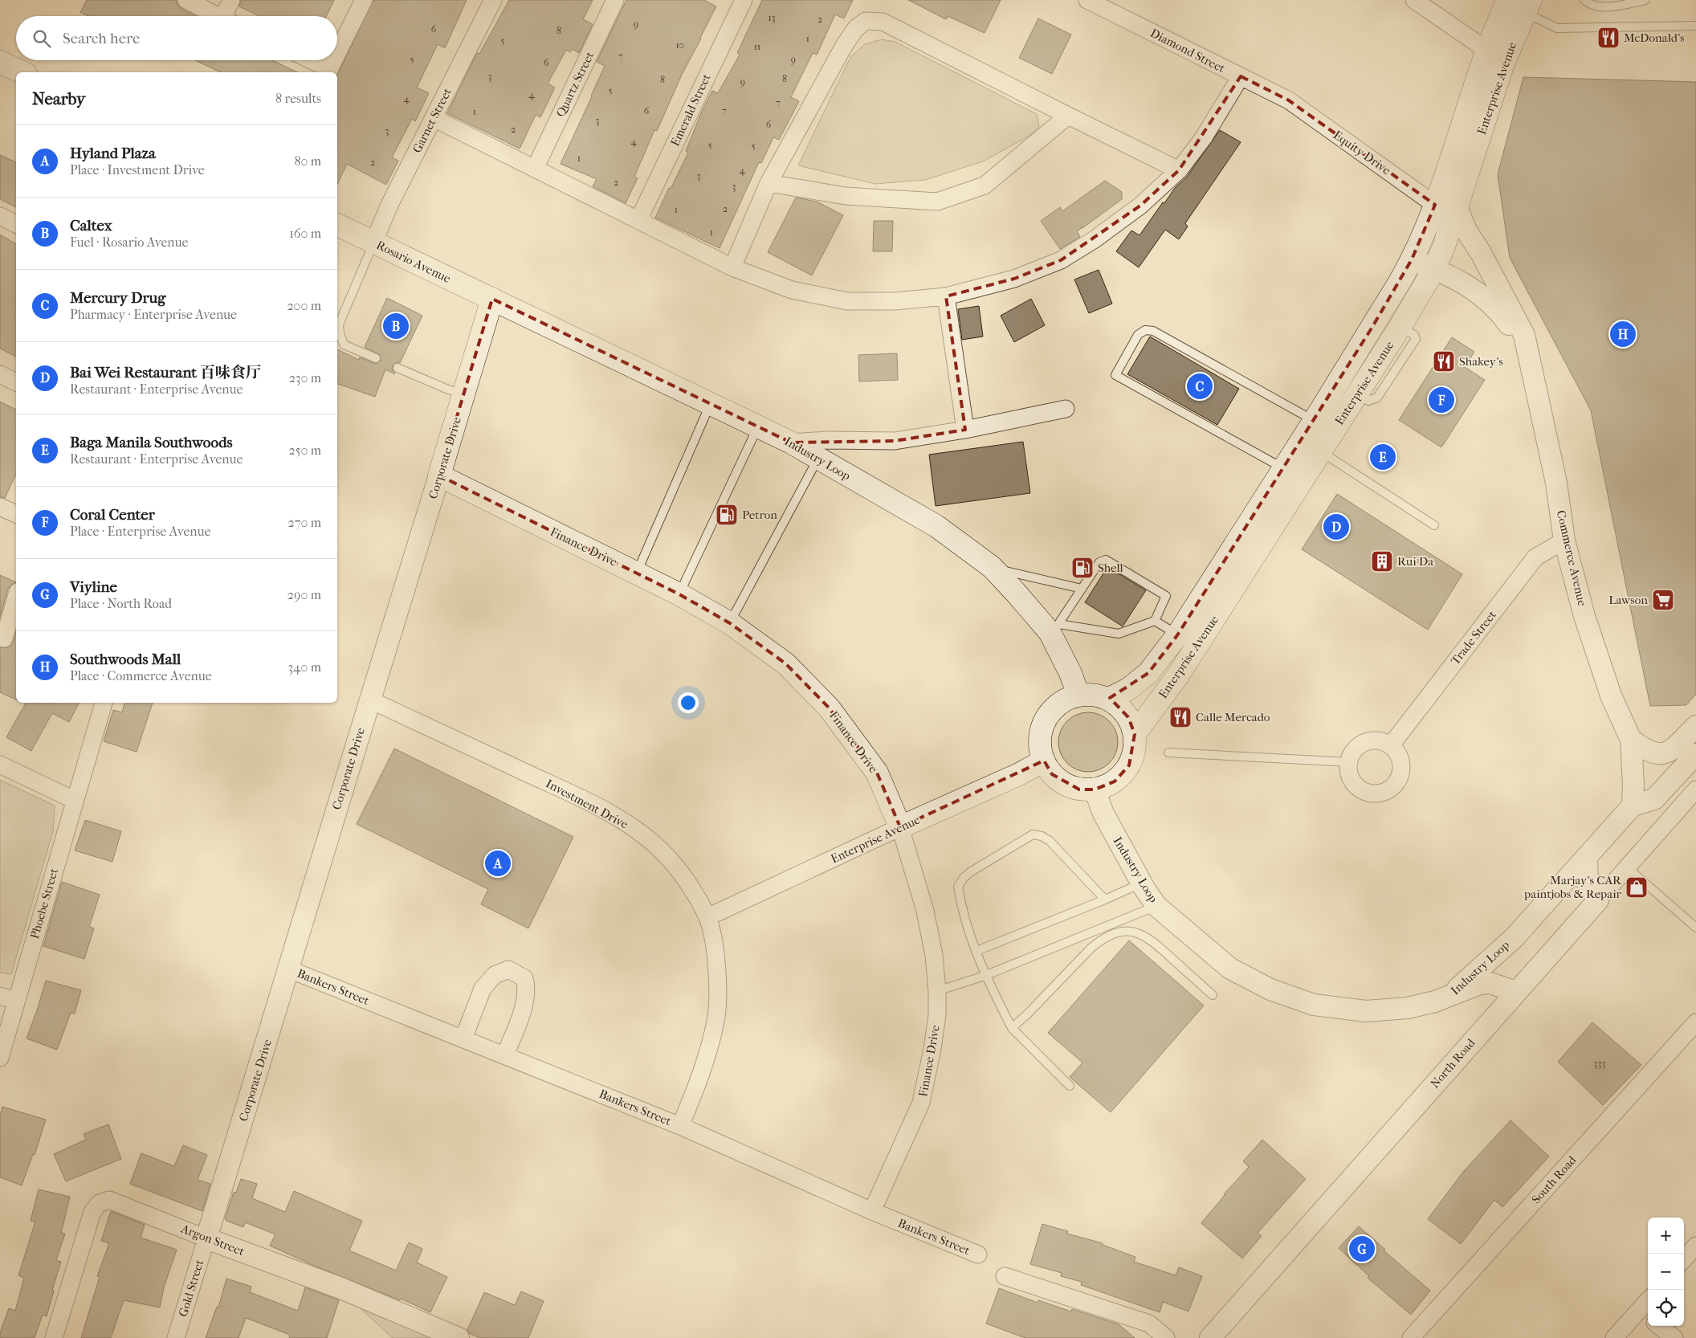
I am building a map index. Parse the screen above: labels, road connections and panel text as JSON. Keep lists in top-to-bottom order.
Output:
{
  "streets": {
    "main road": [
      "Enterprise Avenue",
      "Rosario Avenue",
      "Corporate Drive",
      "Industry Loop",
      "Finance Drive"
    ],
    "street": [
      "Diamond Street",
      "Quartz Street",
      "Emerald Street",
      "Garnet Street",
      "Equity Drive",
      "Commerce Avenue",
      "Trade Street",
      "Investment Drive",
      "Phoebe Street",
      "Bankers Street",
      "North Road",
      "South Road",
      "Argon Street",
      "Gold Street"
    ]
  },
  "crossings": [
    ["Diamond Street", "Equity Drive"],
    ["Enterprise Avenue", "Equity Drive"],
    ["Enterprise Avenue", "Industry Loop"],
    ["Enterprise Avenue", "Finance Drive"],
    ["Enterprise Avenue", "Commerce Avenue"],
    ["Enterprise Avenue", "Investment Drive"],
    ["Garnet Street", "Rosario Avenue"],
    ["Rosario Avenue", "Corporate Drive"],
    ["Rosario Avenue", "Industry Loop"],
    ["Corporate Drive", "Industry Loop"],
    ["Corporate Drive", "Finance Drive"],
    ["Corporate Drive", "Investment Drive"],
    ["Corporate Drive", "Bankers Street"],
    ["Corporate Drive", "Argon Street"],
    ["Corporate Drive", "Gold Street"],
    ["Industry Loop", "Commerce Avenue"],
    ["Finance Drive", "Bankers Street"],
    ["Commerce Avenue", "Trade Street"],
    ["Investment Drive", "Bankers Street"],
    ["Argon Street", "Gold Street"]
  ],
  "places": {
    "restaurant": ["McDonald's", "Shakey's", "Calle Mercado"],
    "fuel station": ["Petron", "Shell"],
    "building": ["Rui Da"],
    "supermarket": ["Lawson"],
    "shop": ["Marjay's CAR paintjobs & Repair"]
  },
  "house_numbers": [
    "13",
    "2",
    "9",
    "6",
    "8",
    "1",
    "5",
    "10",
    "11",
    "7",
    "5",
    "9",
    "6",
    "3",
    "8",
    "8",
    "9",
    "5",
    "4",
    "4",
    "7",
    "6",
    "7",
    "1",
    "3",
    "6",
    "2",
    "3",
    "4",
    "5",
    "5",
    "1",
    "2",
    "4",
    "3",
    "2",
    "3",
    "2",
    "1",
    "1",
    "333"
  ],
  "page": {
    "search": "Search here",
    "heading": ["Nearby", "8 results"],
    "list": [
      {
        "mark": "A",
        "name": "Hyland Plaza",
        "note": "Place · Investment Drive",
        "value": "80 m"
      },
      {
        "mark": "B",
        "name": "Caltex",
        "note": "Fuel · Rosario Avenue",
        "value": "160 m"
      },
      {
        "mark": "C",
        "name": "Mercury Drug",
        "note": "Pharmacy · Enterprise Avenue",
        "value": "200 m"
      },
      {
        "mark": "D",
        "name": "Bai Wei Restaurant 百味食厅",
        "note": "Restaurant · Enterprise Avenue",
        "value": "230 m"
      },
      {
        "mark": "E",
        "name": "Baga Manila Southwoods",
        "note": "Restaurant · Enterprise Avenue",
        "value": "250 m"
      },
      {
        "mark": "F",
        "name": "Coral Center",
        "note": "Place · Enterprise Avenue",
        "value": "270 m"
      },
      {
        "mark": "G",
        "name": "Viyline",
        "note": "Place · North Road",
        "value": "290 m"
      },
      {
        "mark": "H",
        "name": "Southwoods Mall",
        "note": "Place · Commerce Avenue",
        "value": "340 m"
      }
    ],
    "pins": [
      "B",
      "H",
      "C",
      "F",
      "E",
      "D",
      "A",
      "G"
    ],
    "map_buttons": ["+", "−"]
  }
}
